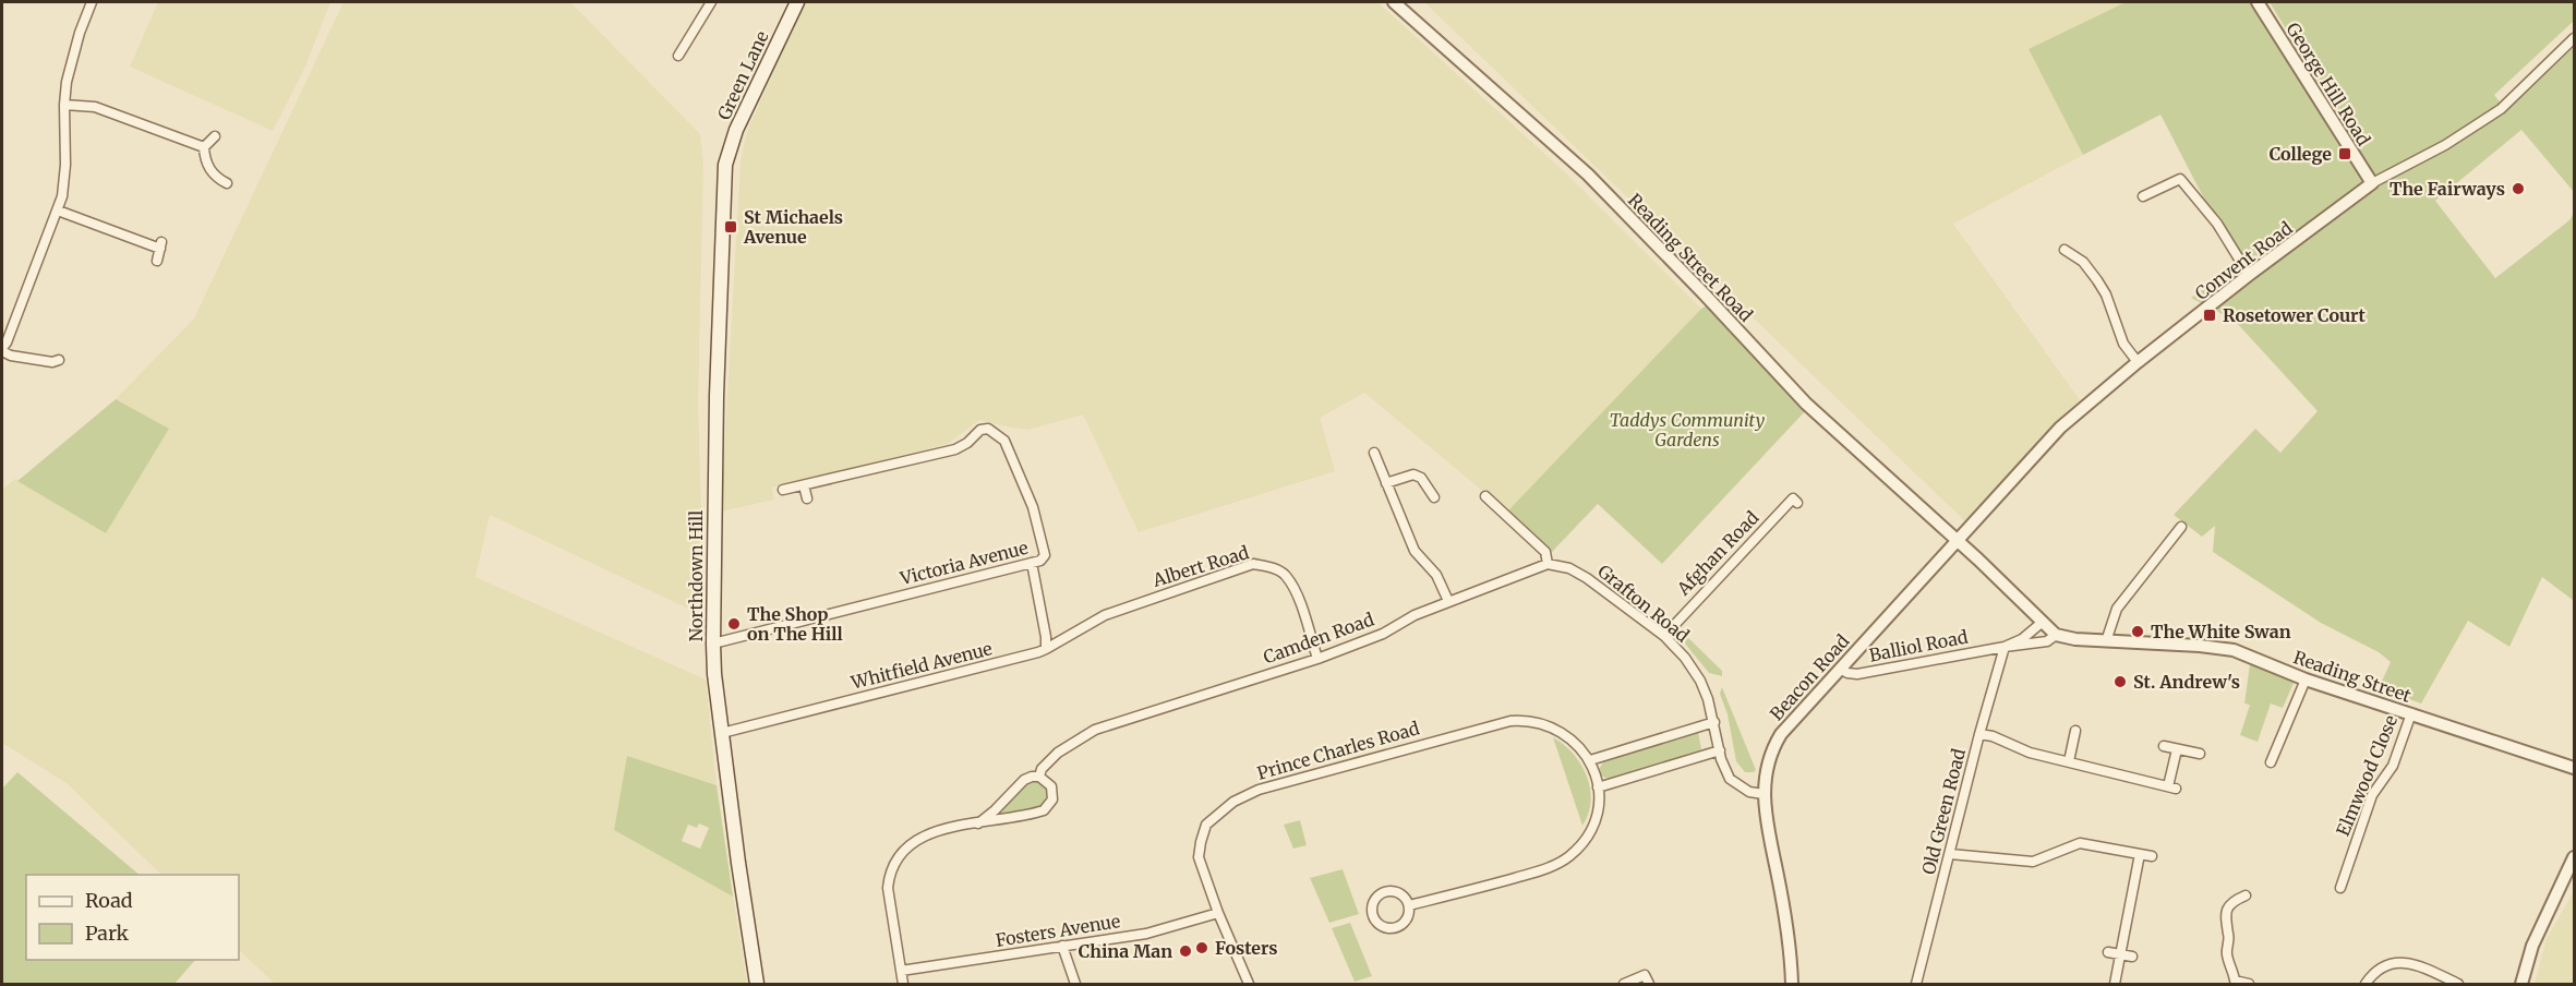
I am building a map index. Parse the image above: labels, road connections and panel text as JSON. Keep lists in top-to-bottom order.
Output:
{
  "streets": {
    "main road": ["Green Lane", "Northdown Hill"],
    "street": [
      "George Hill Road",
      "Reading Street Road",
      "Convent Road",
      "Afghan Road",
      "Victoria Avenue",
      "Albert Road",
      "Grafton Road",
      "Camden Road",
      "Balliol Road",
      "Whitfield Avenue",
      "Reading Street",
      "Beacon Road",
      "Prince Charles Road",
      "Elmwood Close",
      "Old Green Road",
      "Fosters Avenue"
    ]
  },
  "crossings": [
    ["Green Lane", "Northdown Hill"],
    ["George Hill Road", "Convent Road"],
    ["Reading Street Road", "Convent Road"],
    ["Reading Street Road", "Beacon Road"],
    ["Convent Road", "Beacon Road"],
    ["Afghan Road", "Grafton Road"],
    ["Victoria Avenue", "Northdown Hill"],
    ["Albert Road", "Camden Road"],
    ["Albert Road", "Whitfield Avenue"],
    ["Northdown Hill", "Whitfield Avenue"],
    ["Grafton Road", "Camden Road"],
    ["Grafton Road", "Beacon Road"],
    ["Balliol Road", "Reading Street"],
    ["Balliol Road", "Beacon Road"],
    ["Balliol Road", "Old Green Road"],
    ["Reading Street", "Elmwood Close"],
    ["Prince Charles Road", "Fosters Avenue"]
  ],
  "parks": ["Taddys Community Gardens"],
  "places": {
    "transit": ["College", "St Michaels Avenue", "Rosetower Court"],
    "other": [
      "The Fairways",
      "The Shop on The Hill",
      "The White Swan",
      "St. Andrew's",
      "Fosters",
      "China Man"
    ]
  },
  "legend": ["Road", "Park"]
}
